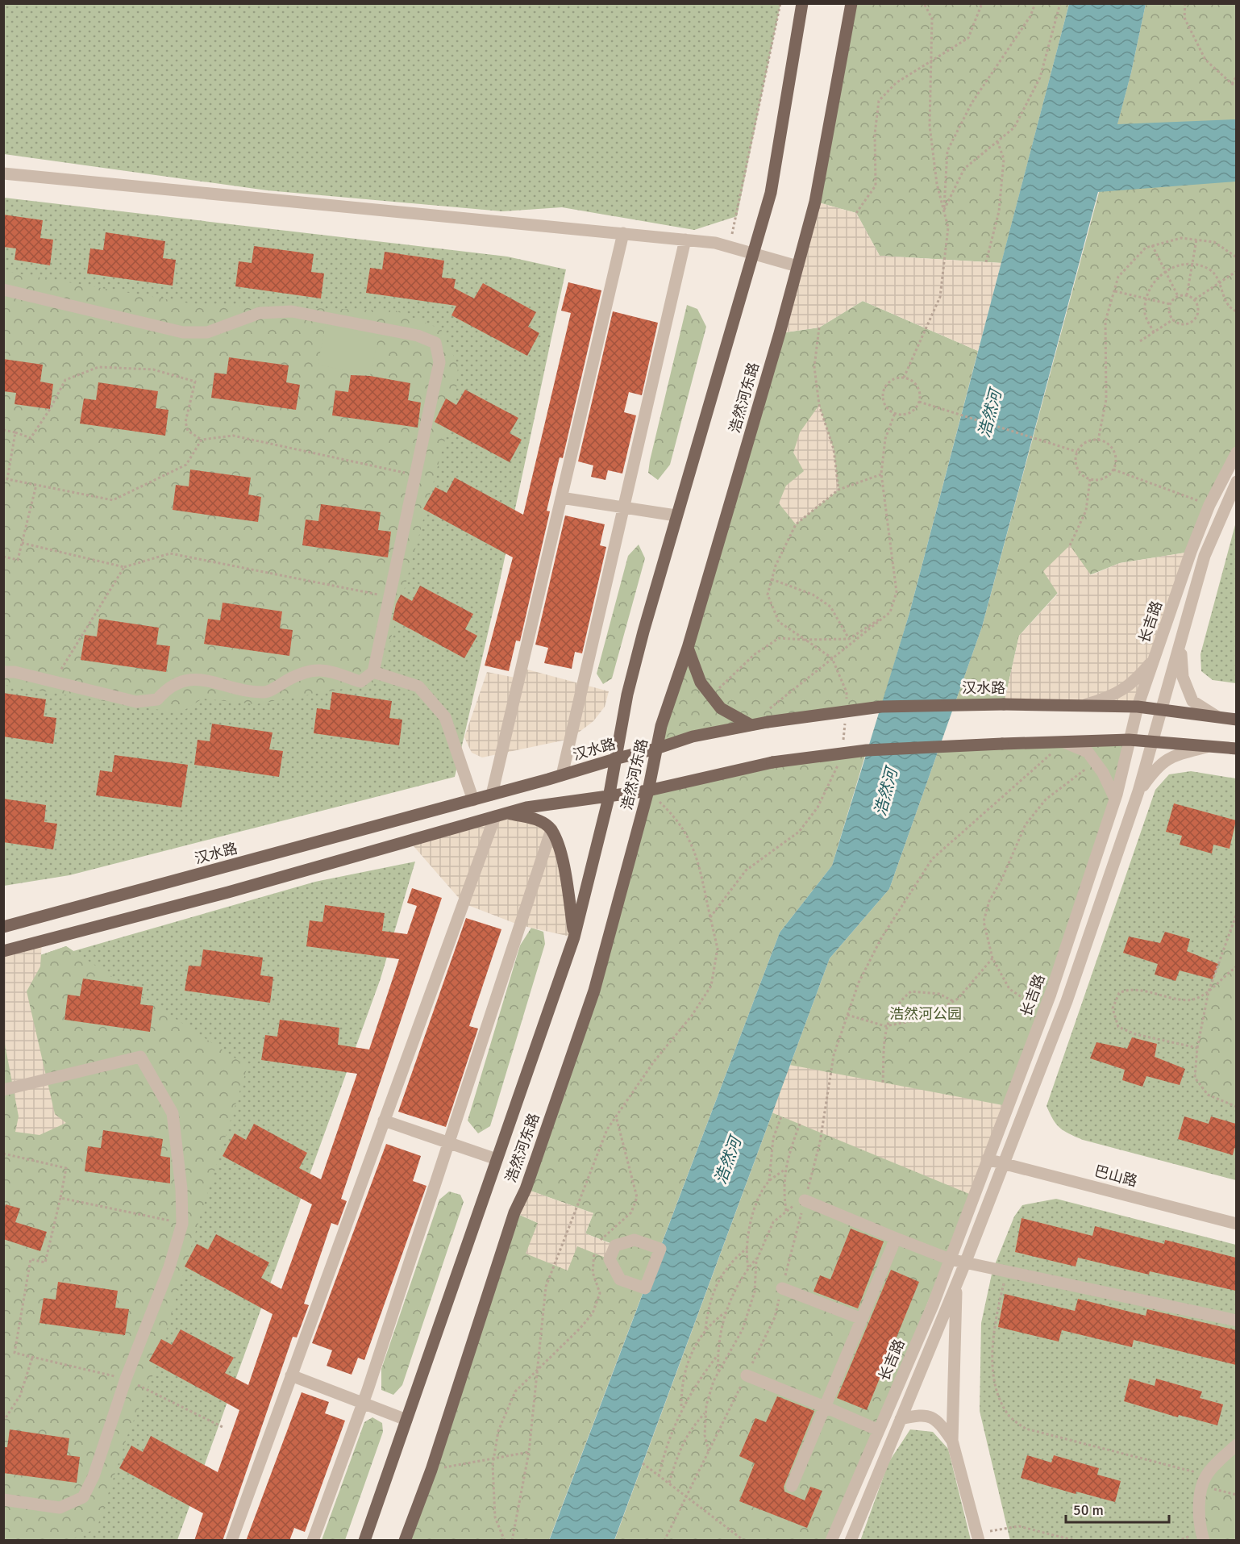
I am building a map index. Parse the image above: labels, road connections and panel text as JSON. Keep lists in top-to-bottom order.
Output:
{
  "streets": {
    "main road": ["浩然河东路", "汉水路"],
    "street": ["长吉路", "巴山路"]
  },
  "crossings": [
    ["浩然河东路", "汉水路"],
    ["长吉路", "汉水路"],
    ["长吉路", "巴山路"]
  ],
  "water": ["浩然河"],
  "parks": ["浩然河公园"],
  "scale_bar": "50 m"
}
